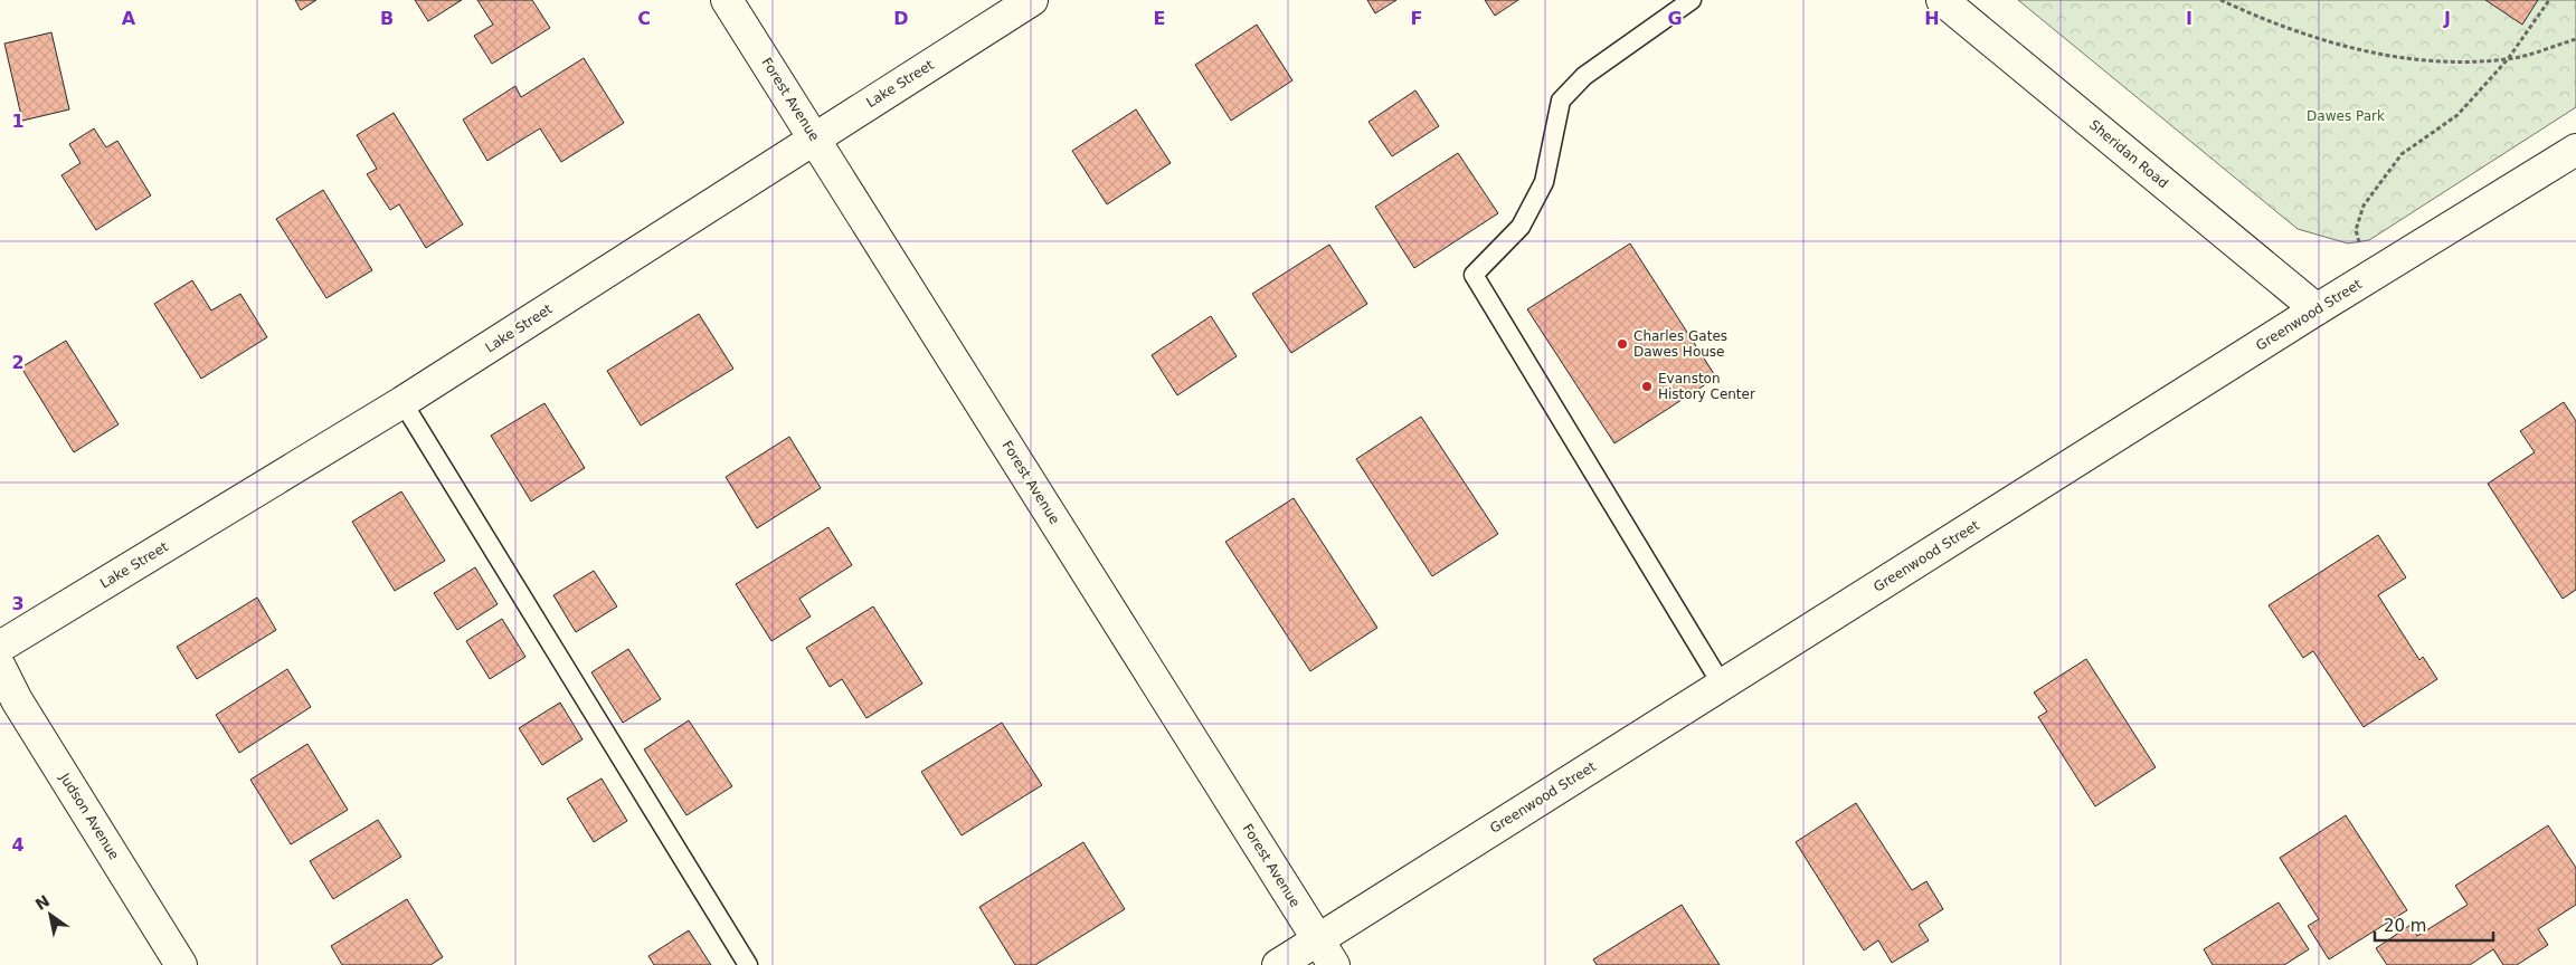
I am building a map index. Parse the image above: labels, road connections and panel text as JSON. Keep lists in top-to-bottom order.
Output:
{
  "streets": {
    "street": [
      "Lake Street",
      "Forest Avenue",
      "Sheridan Road",
      "Greenwood Street",
      "Judson Avenue"
    ]
  },
  "crossings": [
    ["Lake Street", "Forest Avenue"],
    ["Forest Avenue", "Greenwood Street"],
    ["Sheridan Road", "Greenwood Street"]
  ],
  "parks": ["Dawes Park"],
  "places": ["Charles Gates Dawes House", "Evanston History Center"],
  "scale_bar": "20 m",
  "north": "top left",
  "grid": {
    "columns": [
      "A",
      "B",
      "C",
      "D",
      "E",
      "F",
      "G",
      "H",
      "I",
      "J"
    ],
    "rows": [
      "1",
      "2",
      "3",
      "4"
    ]
  }
}
